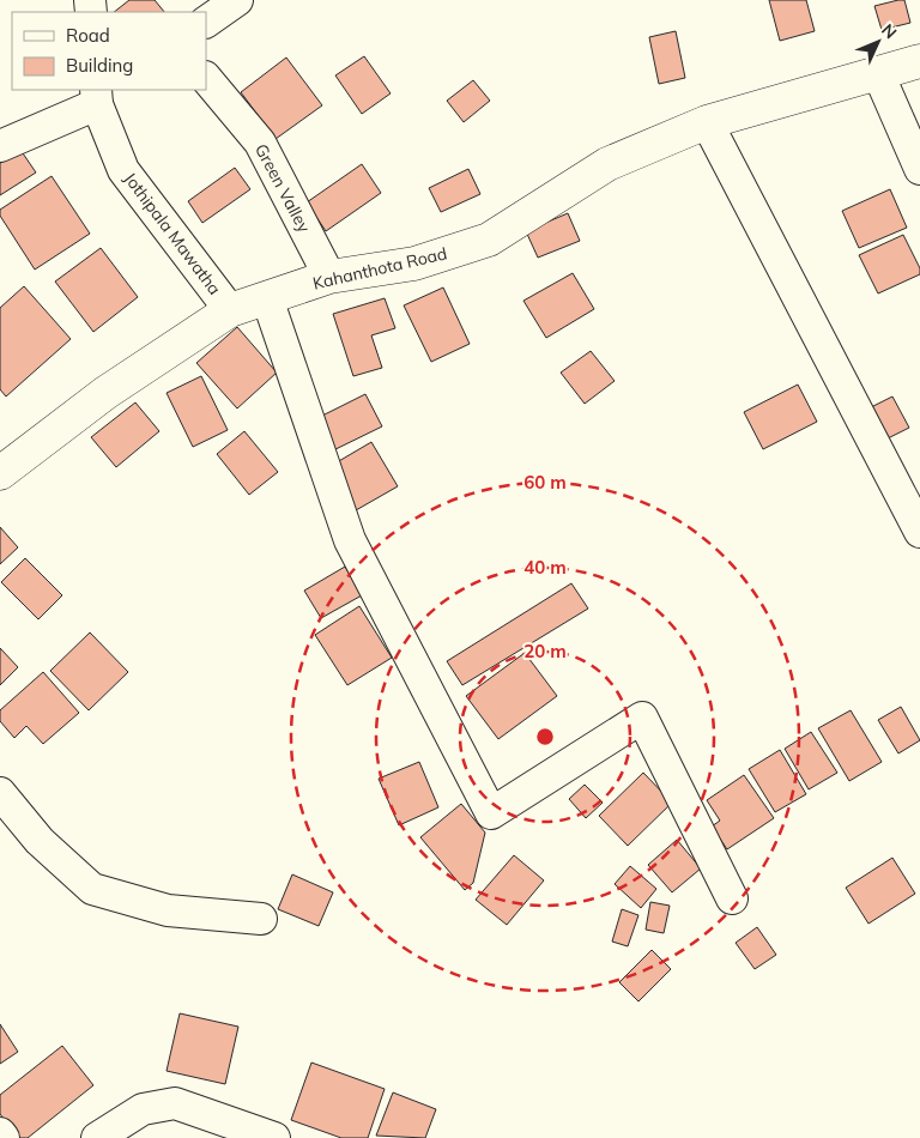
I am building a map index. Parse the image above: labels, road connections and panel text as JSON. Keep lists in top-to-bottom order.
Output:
{
  "streets": {
    "main road": ["Kahanthota Road"],
    "street": ["Green Valley", "Jothipala Mawatha"]
  },
  "crossings": [
    ["Green Valley", "Kahanthota Road"],
    ["Jothipala Mawatha", "Kahanthota Road"]
  ],
  "legend": ["Road", "Building"],
  "north": "top right",
  "rings": ["60 m", "40 m", "20 m"]
}
